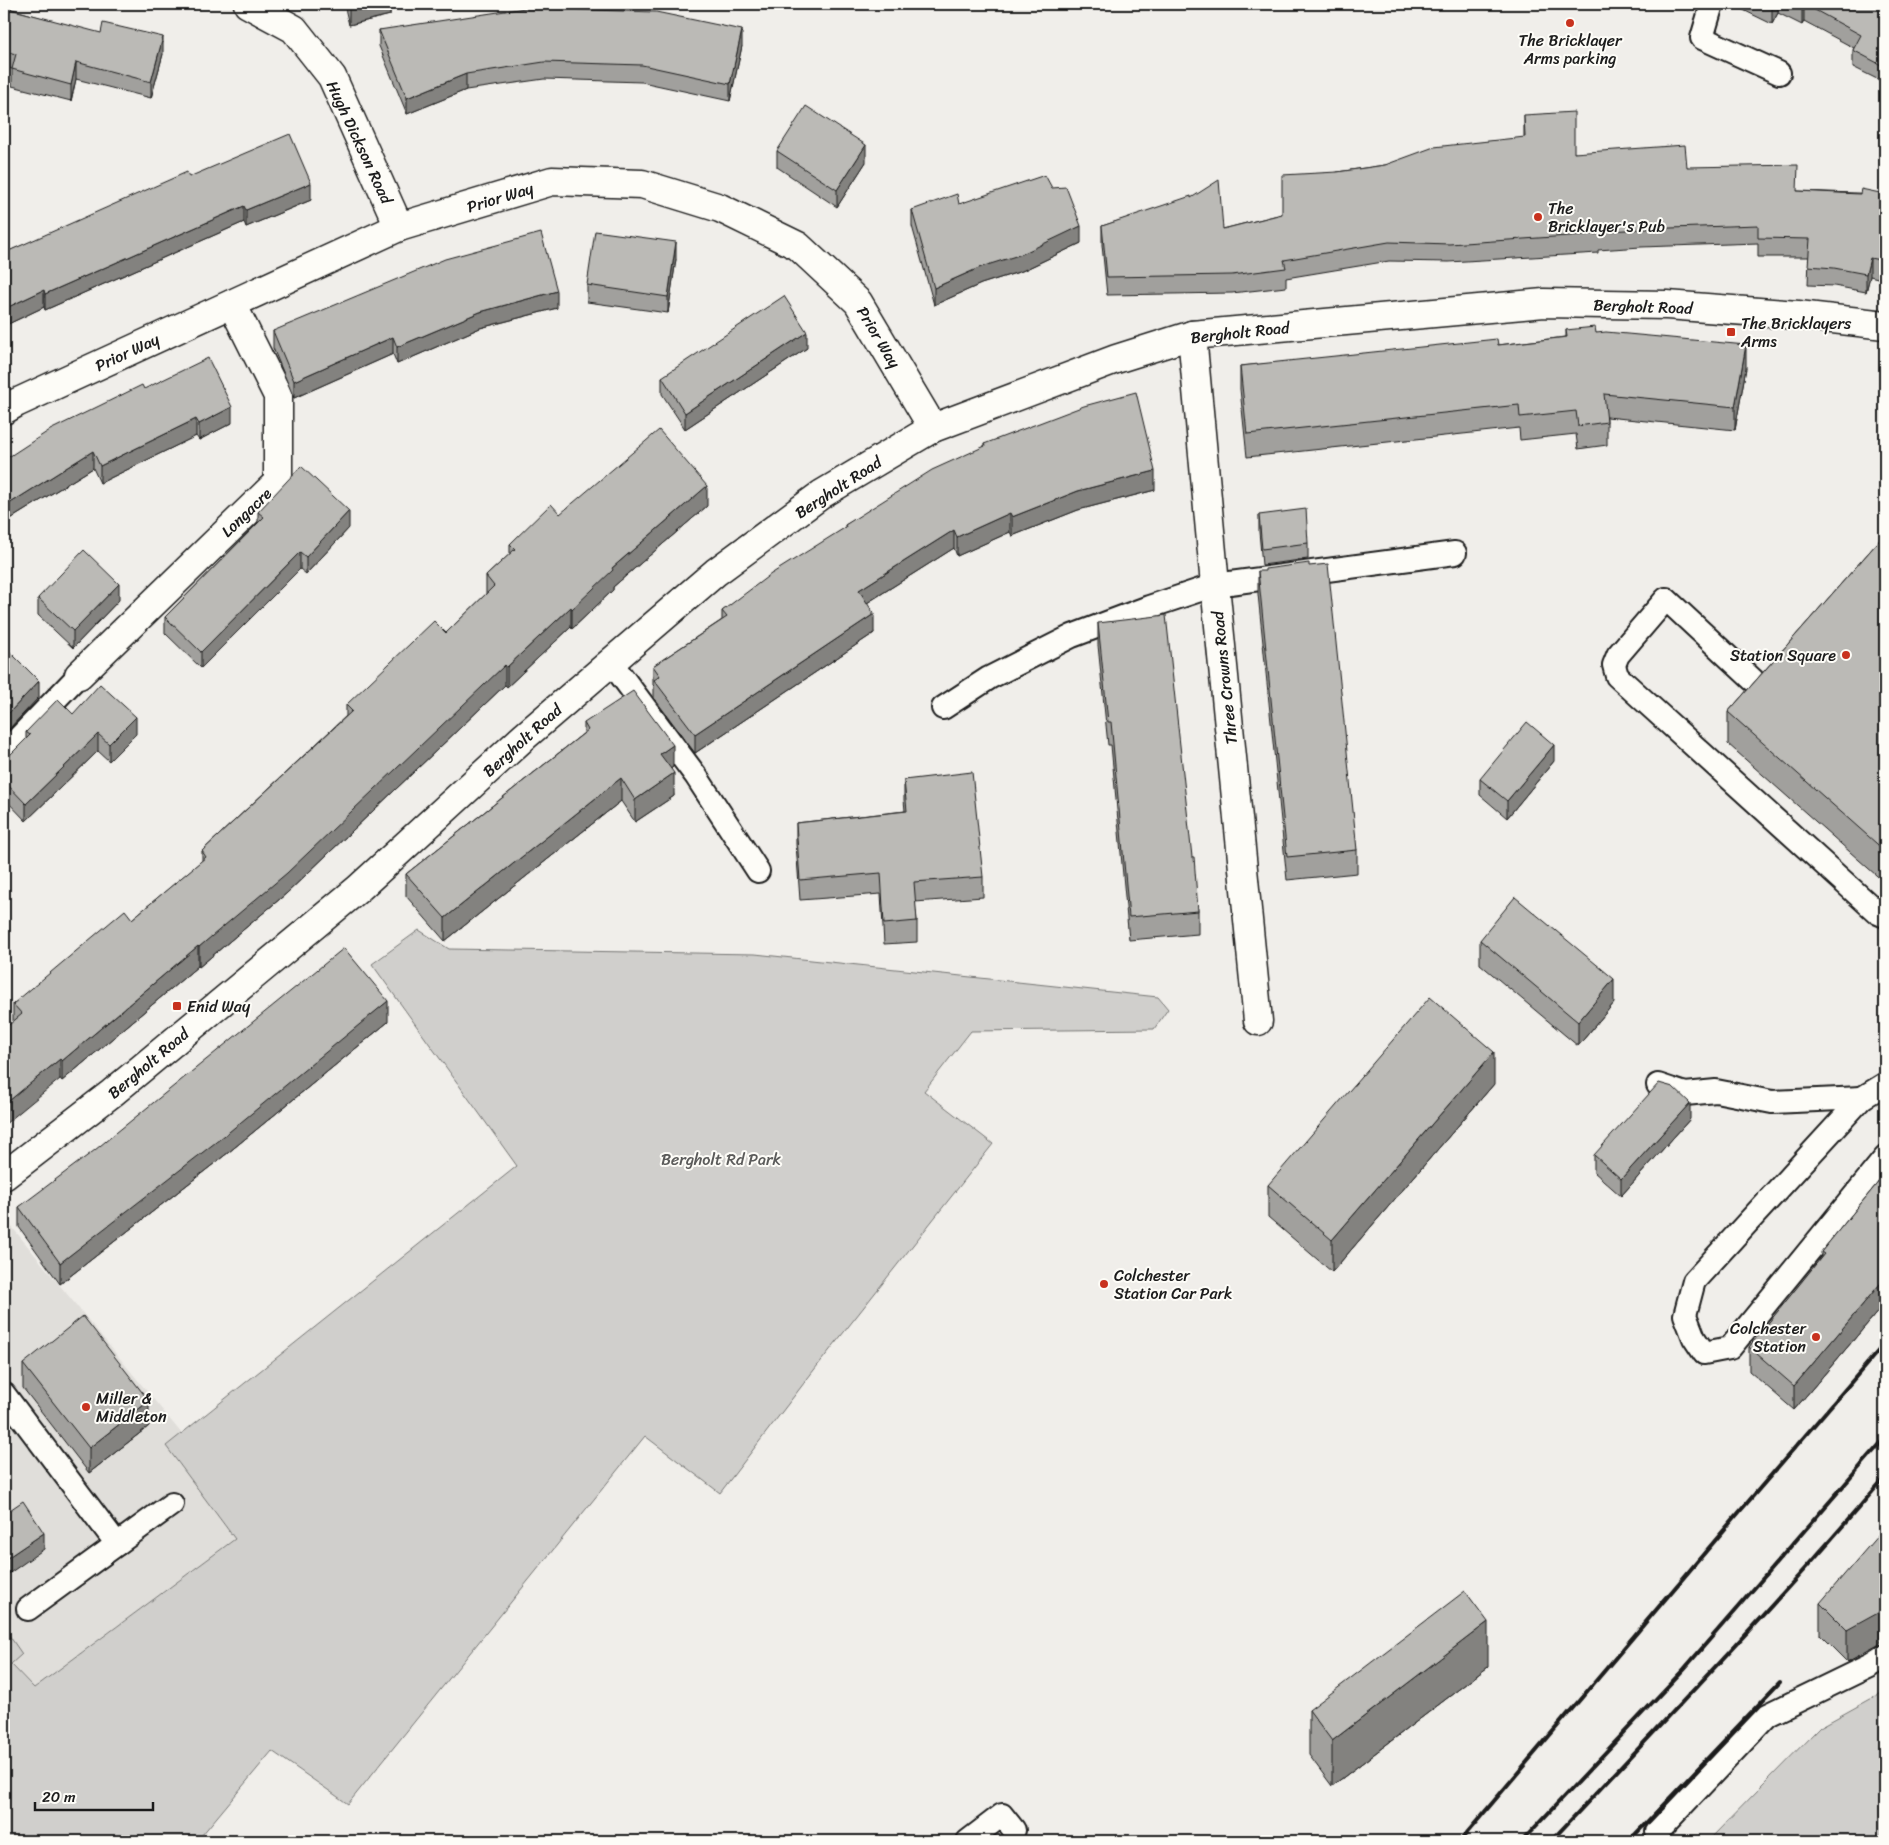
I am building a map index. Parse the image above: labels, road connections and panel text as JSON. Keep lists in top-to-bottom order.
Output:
{
  "streets": {
    "street": [
      "Hugh Dickson Road",
      "Prior Way",
      "Bergholt Road",
      "Longacre",
      "Three Crowns Road"
    ]
  },
  "crossings": [
    ["Hugh Dickson Road", "Prior Way"],
    ["Prior Way", "Bergholt Road"],
    ["Prior Way", "Longacre"],
    ["Bergholt Road", "Three Crowns Road"]
  ],
  "parks": ["Bergholt Rd Park"],
  "places": {
    "other": [
      "The Bricklayer Arms parking",
      "The Bricklayer's Pub",
      "Station Square",
      "Colchester Station Car Park",
      "Colchester Station",
      "Miller & Middleton"
    ],
    "transit": ["The Bricklayers Arms", "Enid Way"]
  },
  "scale_bar": "20 m"
}
